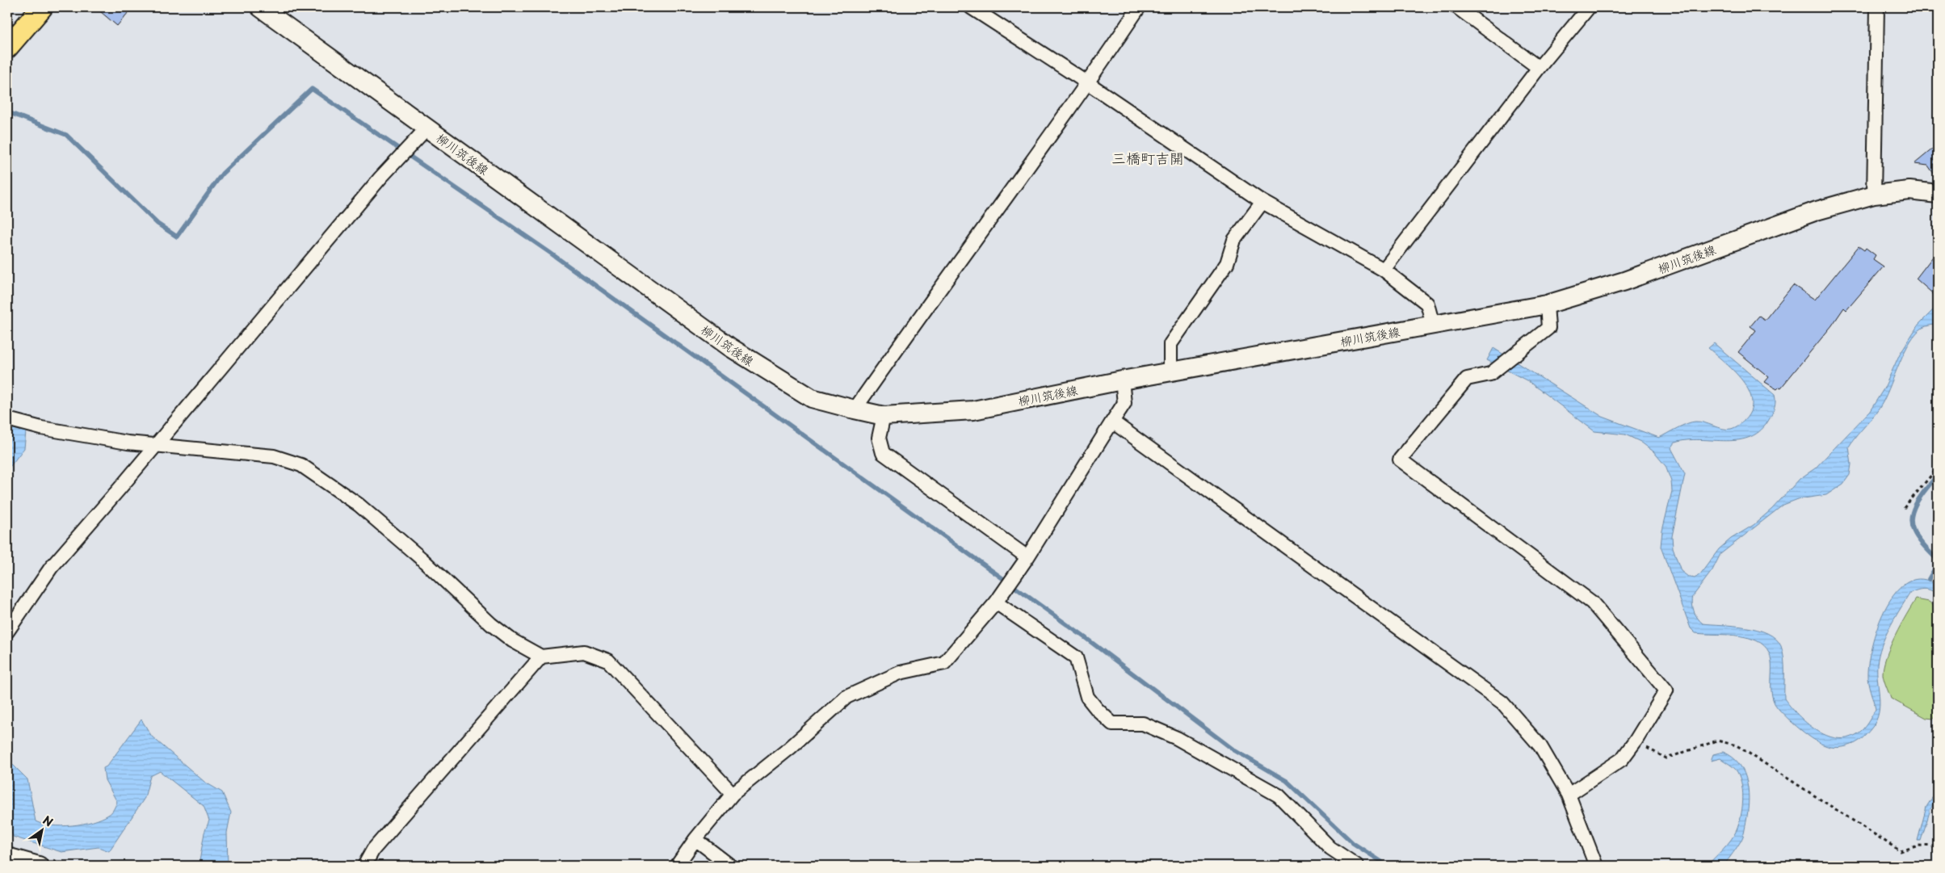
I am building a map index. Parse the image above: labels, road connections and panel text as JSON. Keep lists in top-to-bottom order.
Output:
{
  "streets": {
    "main road": ["柳川筑後線"]
  },
  "districts": ["三橋町吉開"],
  "north": "top right"
}
